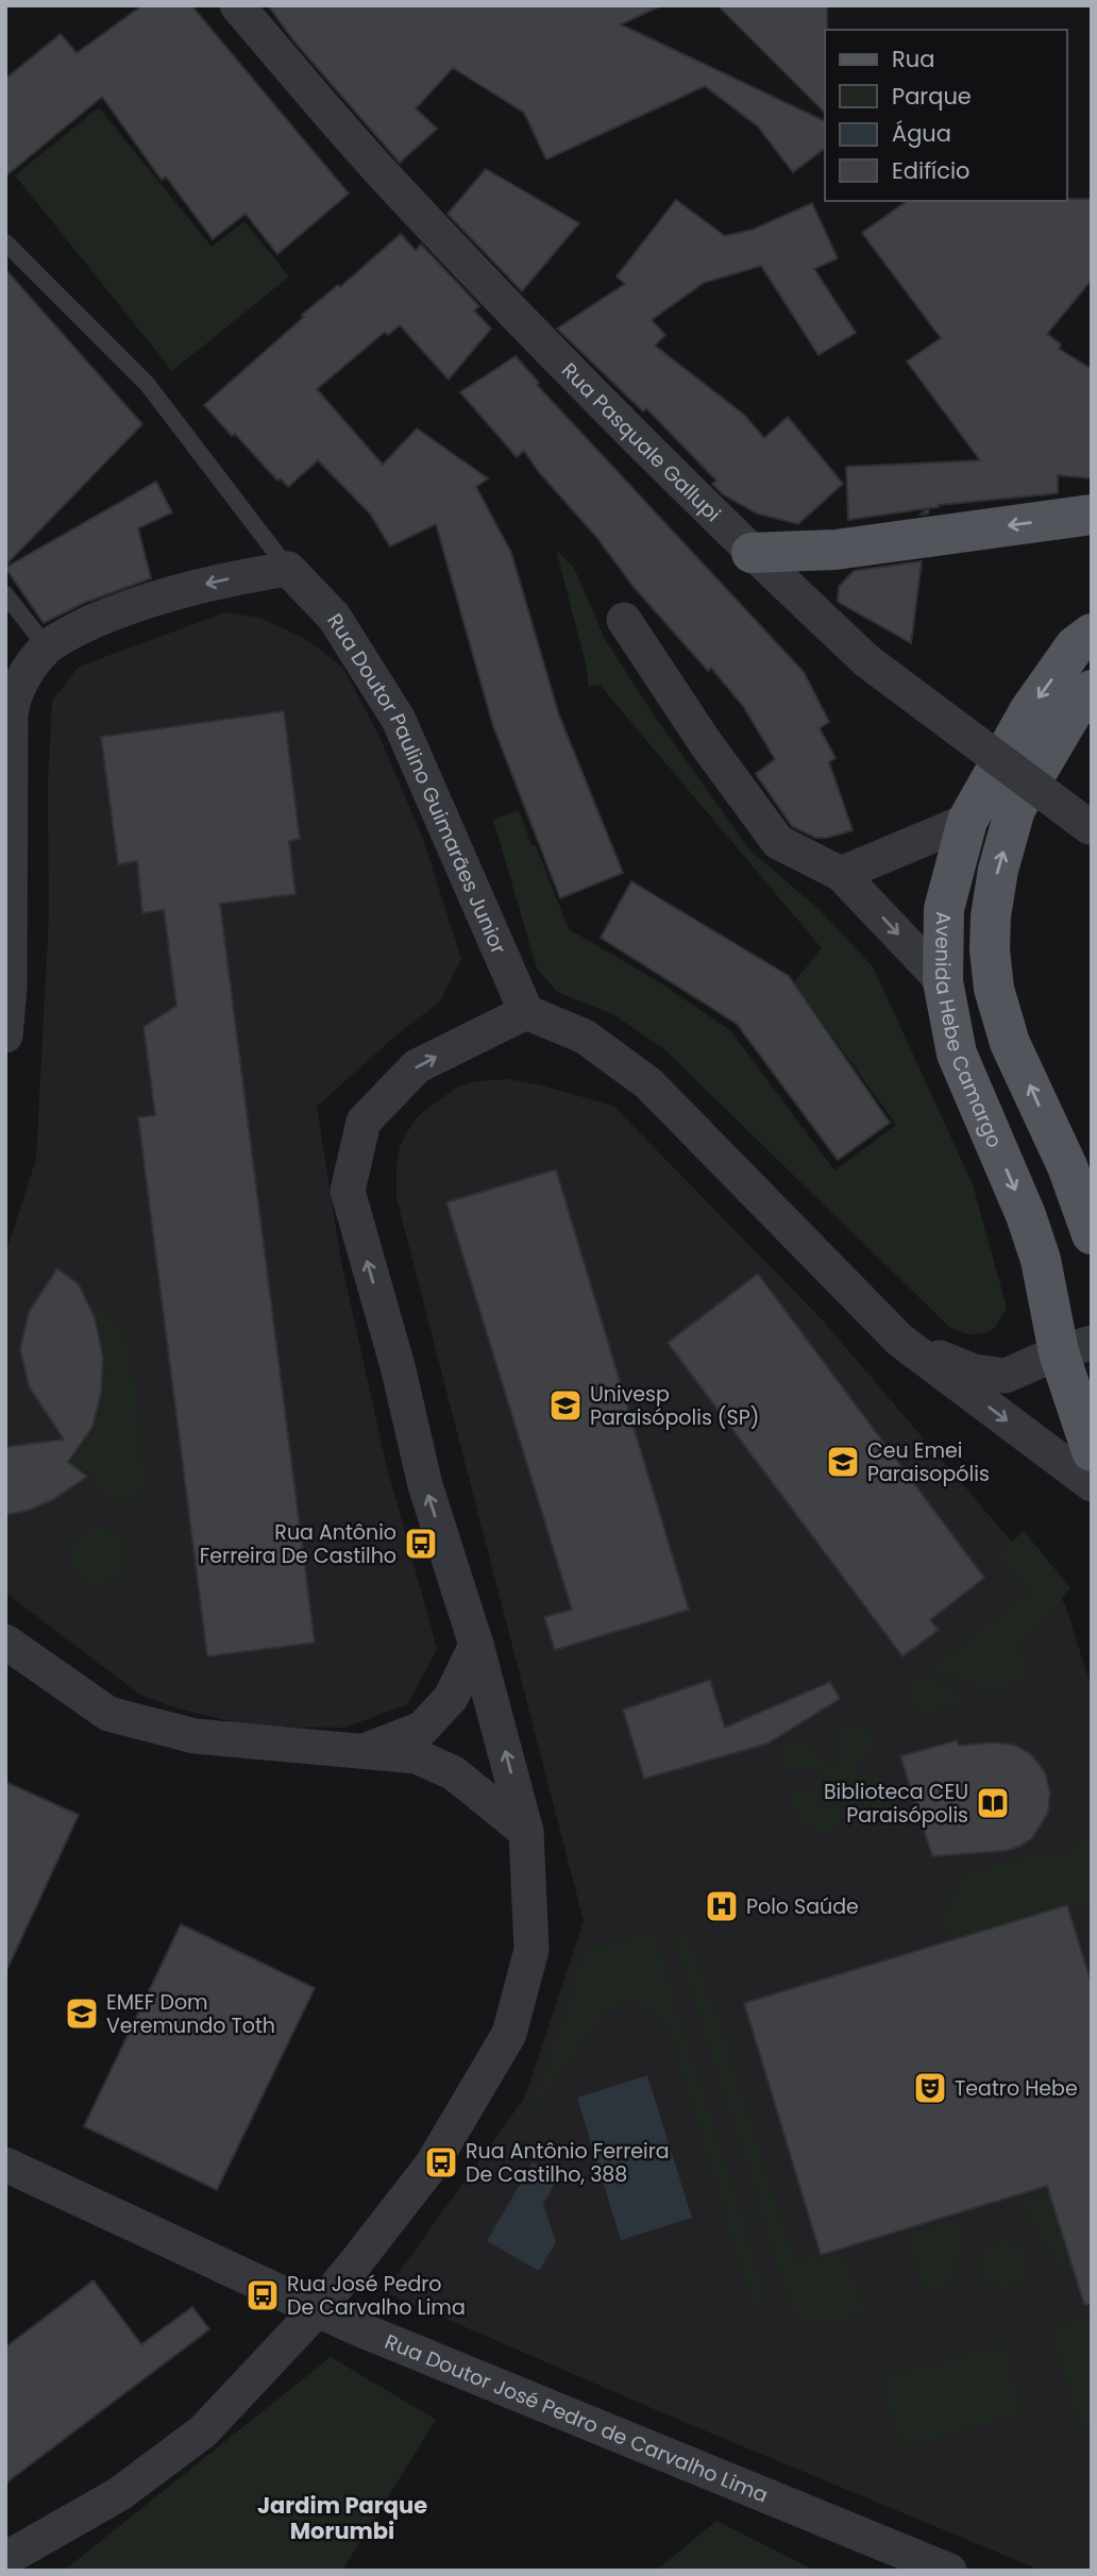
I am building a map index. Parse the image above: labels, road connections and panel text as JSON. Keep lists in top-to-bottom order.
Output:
{
  "streets": {
    "main road": ["Avenida Hebe Camargo"],
    "street": ["Rua Pasquale Gallupi", "Rua Doutor Paulino Guimarães Junior", "Rua Doutor José Pedro de Carvalho Lima"]
  },
  "districts": ["Jardim Parque Morumbi"],
  "places": {
    "school or university": ["Univesp Paraisópolis (SP)", "Ceu Emei Paraisopólis", "EMEF Dom Veremundo Toth"],
    "bus stop": ["Rua Antônio Ferreira De Castilho", "Rua Antônio Ferreira De Castilho, 388", "Rua José Pedro De Carvalho Lima"],
    "library": ["Biblioteca CEU Paraisópolis"],
    "hospital": ["Polo Saúde"],
    "theatre": ["Teatro Hebe"]
  },
  "legend": [
    "Rua",
    "Parque",
    "Água",
    "Edifício"
  ]
}
